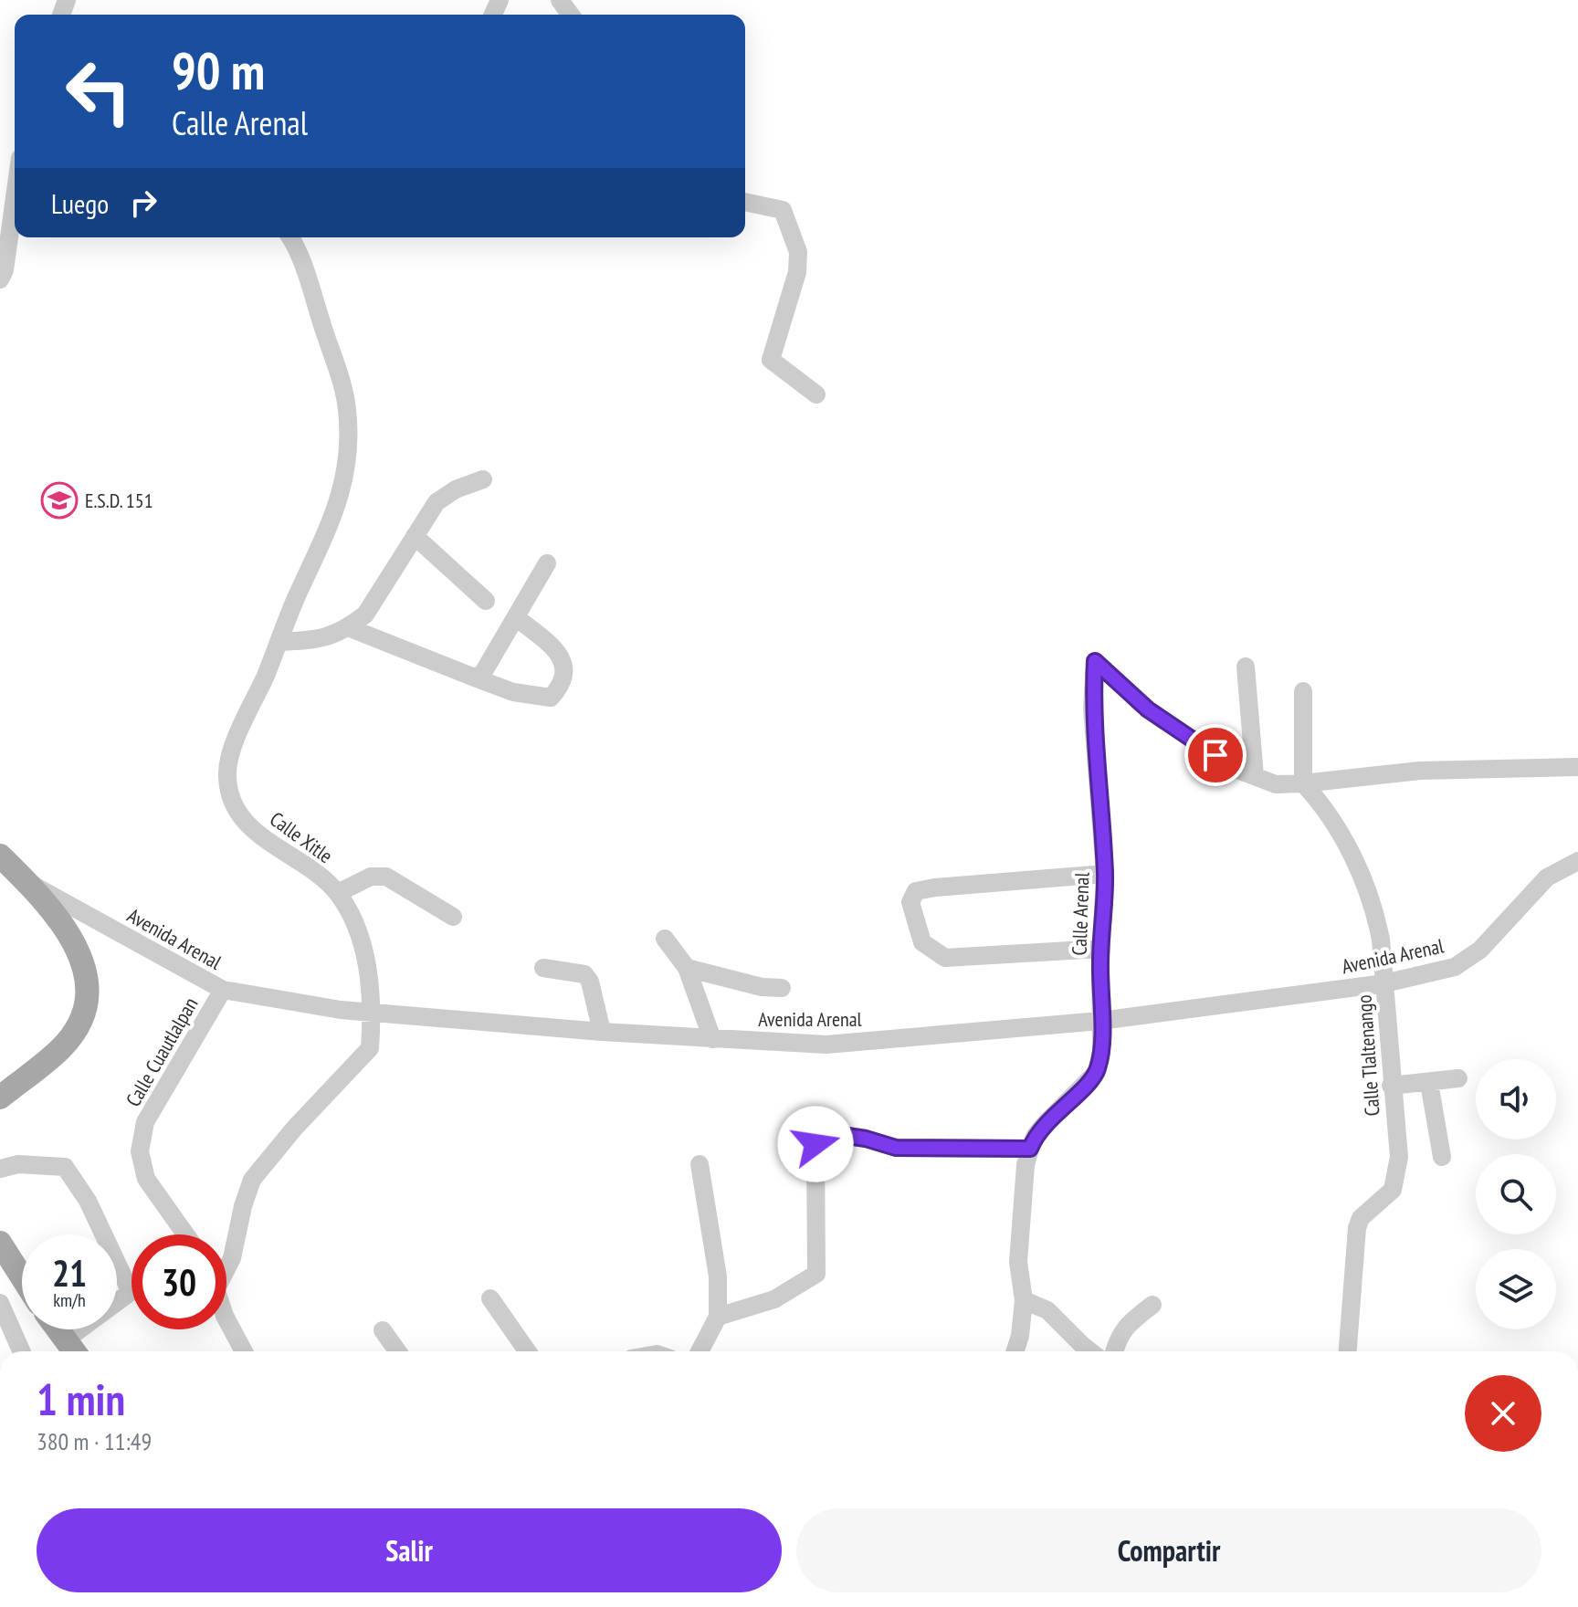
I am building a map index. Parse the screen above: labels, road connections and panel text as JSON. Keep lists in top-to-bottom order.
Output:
{
  "streets": {
    "street": [
      "Calle Xitle",
      "Calle Arenal",
      "Avenida Arenal",
      "Calle Cuautlalpan",
      "Calle Tlaltenango"
    ]
  },
  "crossings": [
    ["Calle Xitle", "Avenida Arenal"],
    ["Calle Arenal", "Avenida Arenal"],
    ["Avenida Arenal", "Calle Cuautlalpan"],
    ["Avenida Arenal", "Calle Tlaltenango"]
  ],
  "places": {
    "school or university": ["E.S.D. 151"]
  },
  "page": {
    "turn": ["90 m", "Calle Arenal"],
    "then": "Luego",
    "speed": "21 km/h",
    "limit": "30",
    "heading": ["1 min", "380 m · 11:49"],
    "buttons": ["Salir", "Compartir"]
  }
}
